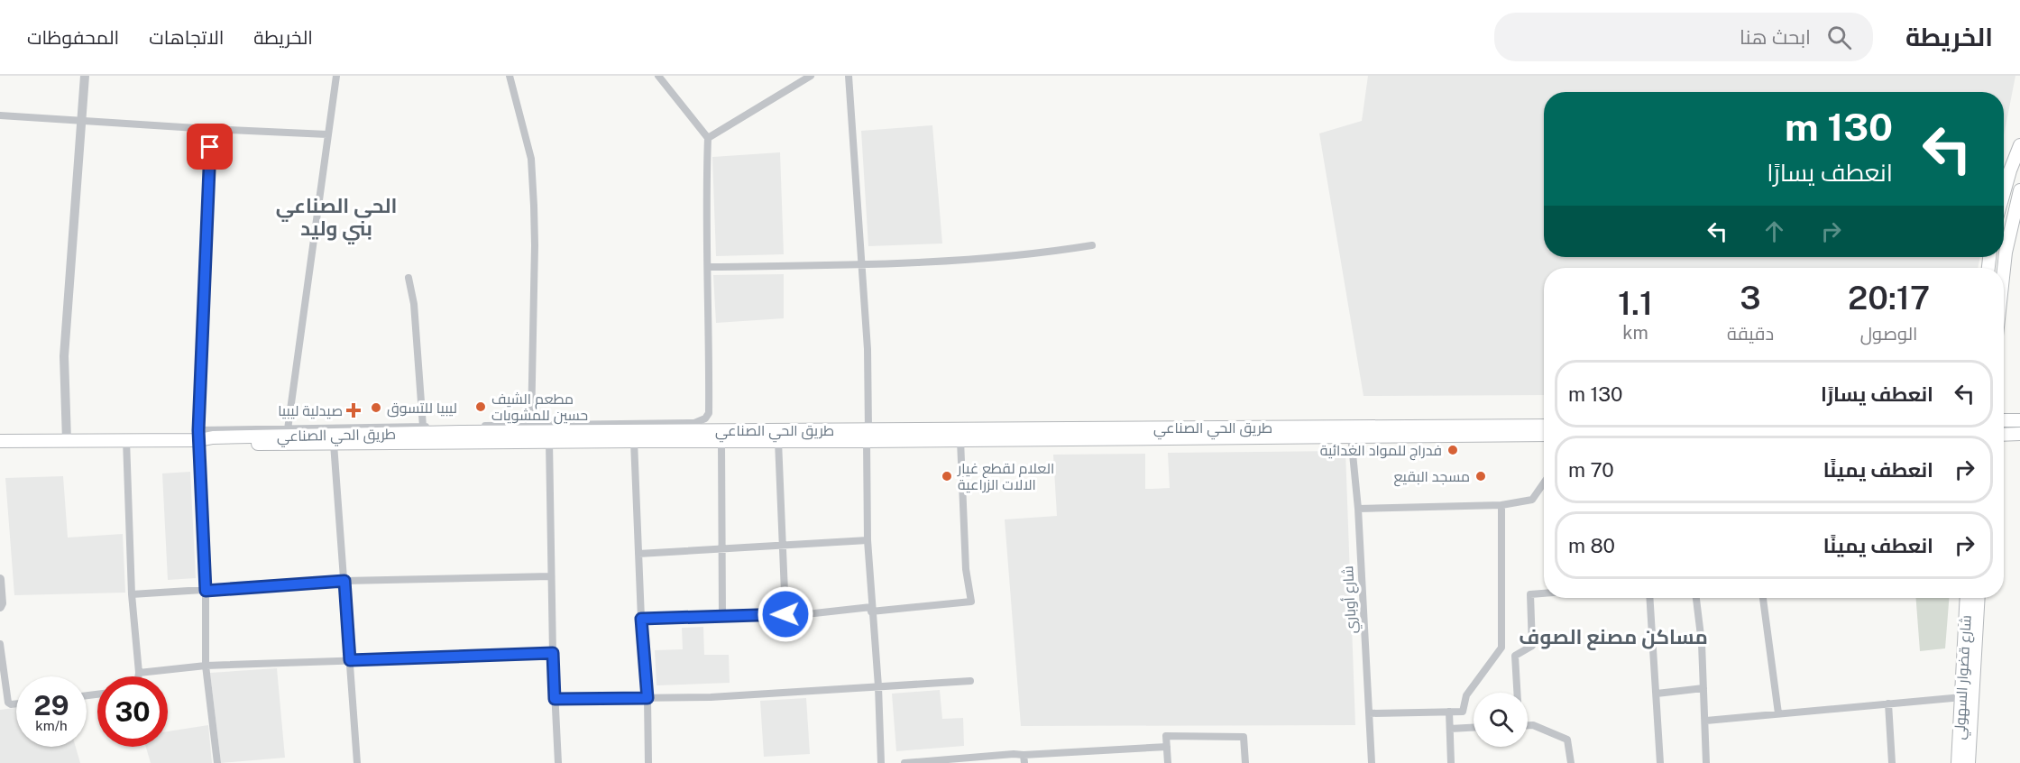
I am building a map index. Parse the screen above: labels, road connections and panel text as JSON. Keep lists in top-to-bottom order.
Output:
{
  "streets": {
    "highway": ["طريق الحي الصناعي", "شارع قضوار السهولي"],
    "street": ["شارع أوباري"]
  },
  "districts": ["الحي الصناعي بني وليد", "مساكن مصنع الصوف"],
  "places": {
    "other": [
      "مطعم الشيف حسين للمشويات",
      "ليبيا للتسوق",
      "فدراج للمواد الغدائية",
      "العلام لقطع غيار الالات الزراعية",
      "مسجد البقيع"
    ],
    "health": ["صيدلية ليبيا"]
  },
  "page": {
    "header": "الخريطة",
    "search": "ابحث هنا",
    "nav": ["الخريطة", "الاتجاهات", "المحفوظات"],
    "turn": ["130 m", "انعطف يسارًا"],
    "eta": [
      "20:17",
      "الوصول",
      "3",
      "دقيقة",
      "1.1",
      "km"
    ],
    "list": [
      {
        "name": "انعطف يسارًا",
        "value": "130 m"
      },
      {
        "name": "انعطف يمينًا",
        "value": "70 m"
      },
      {
        "name": "انعطف يمينًا",
        "value": "80 m"
      }
    ],
    "speed": "29 km/h",
    "limit": "30"
  }
}
